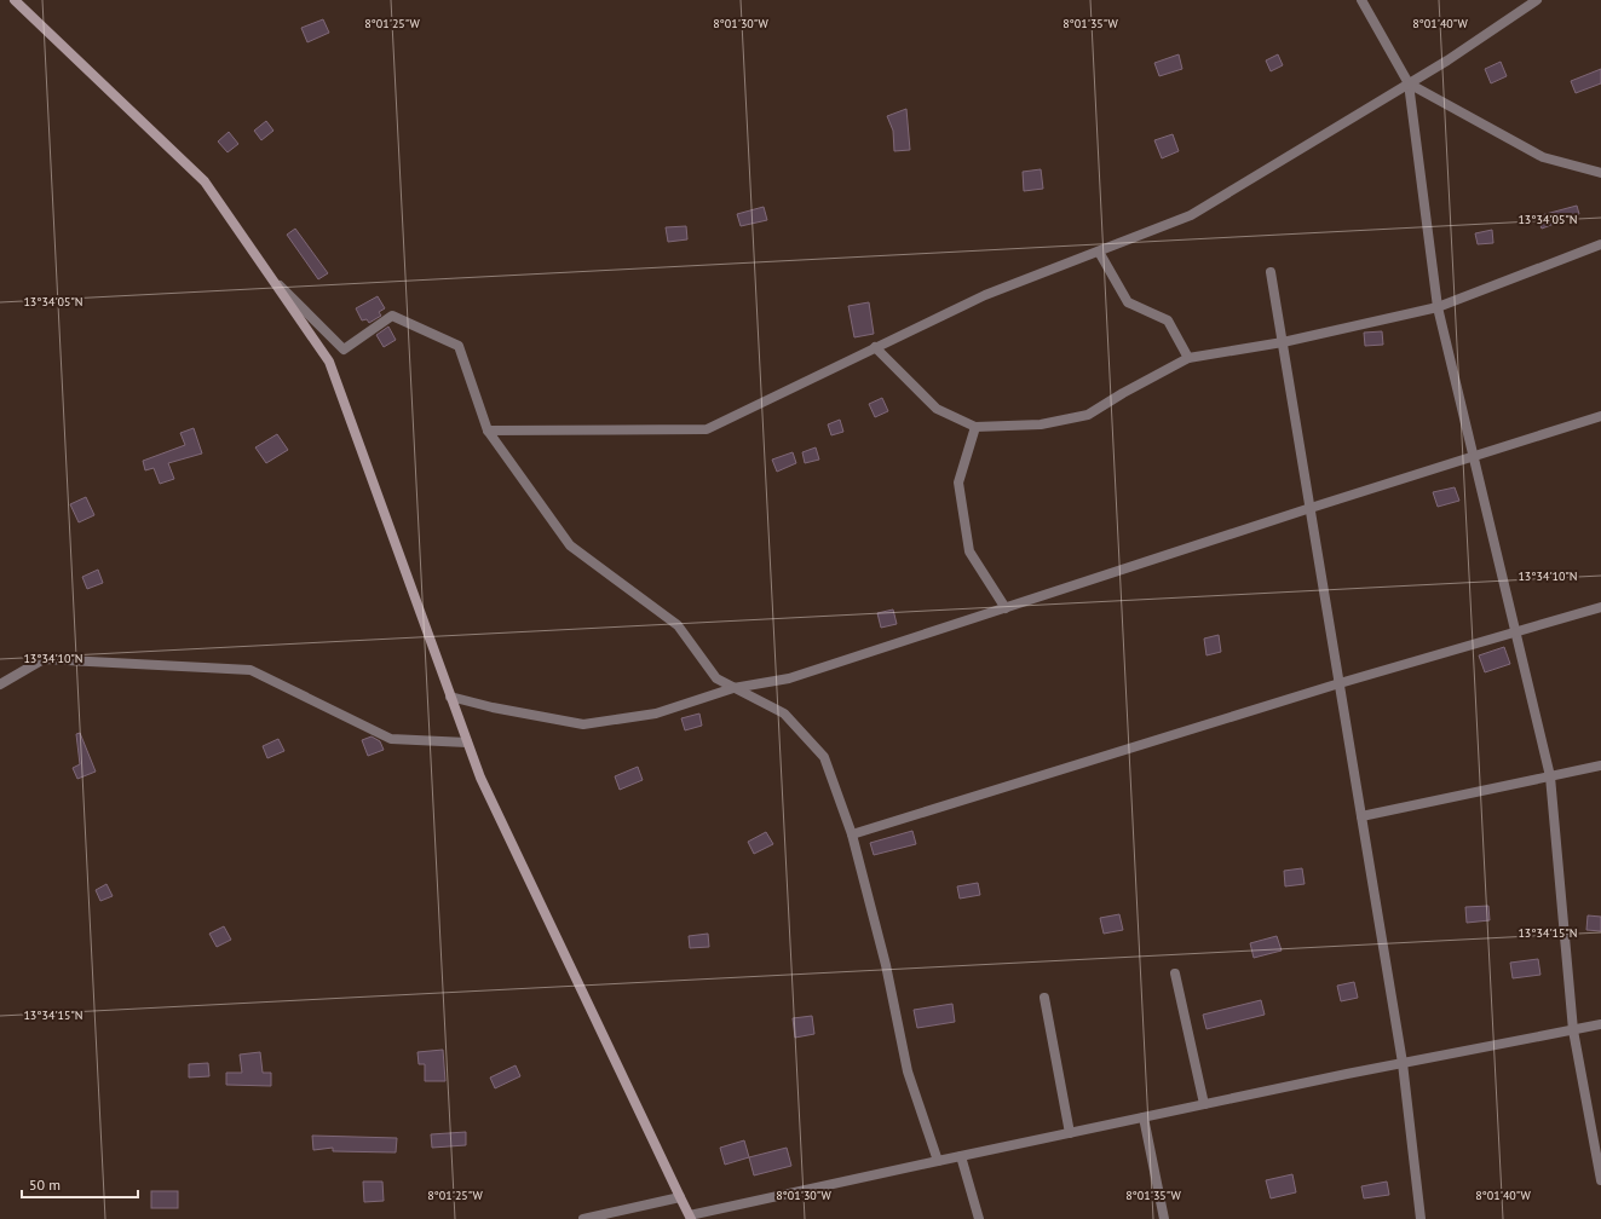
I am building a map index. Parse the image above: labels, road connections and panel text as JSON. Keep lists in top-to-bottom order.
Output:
{
  "scale_bar": "50 m",
  "coordinates": [
    "8°01'25\"W",
    "8°01'30\"W",
    "8°01'35\"W",
    "8°01'40\"W",
    "13°34'05\"N",
    "13°34'10\"N",
    "13°34'15\"N"
  ]
}
